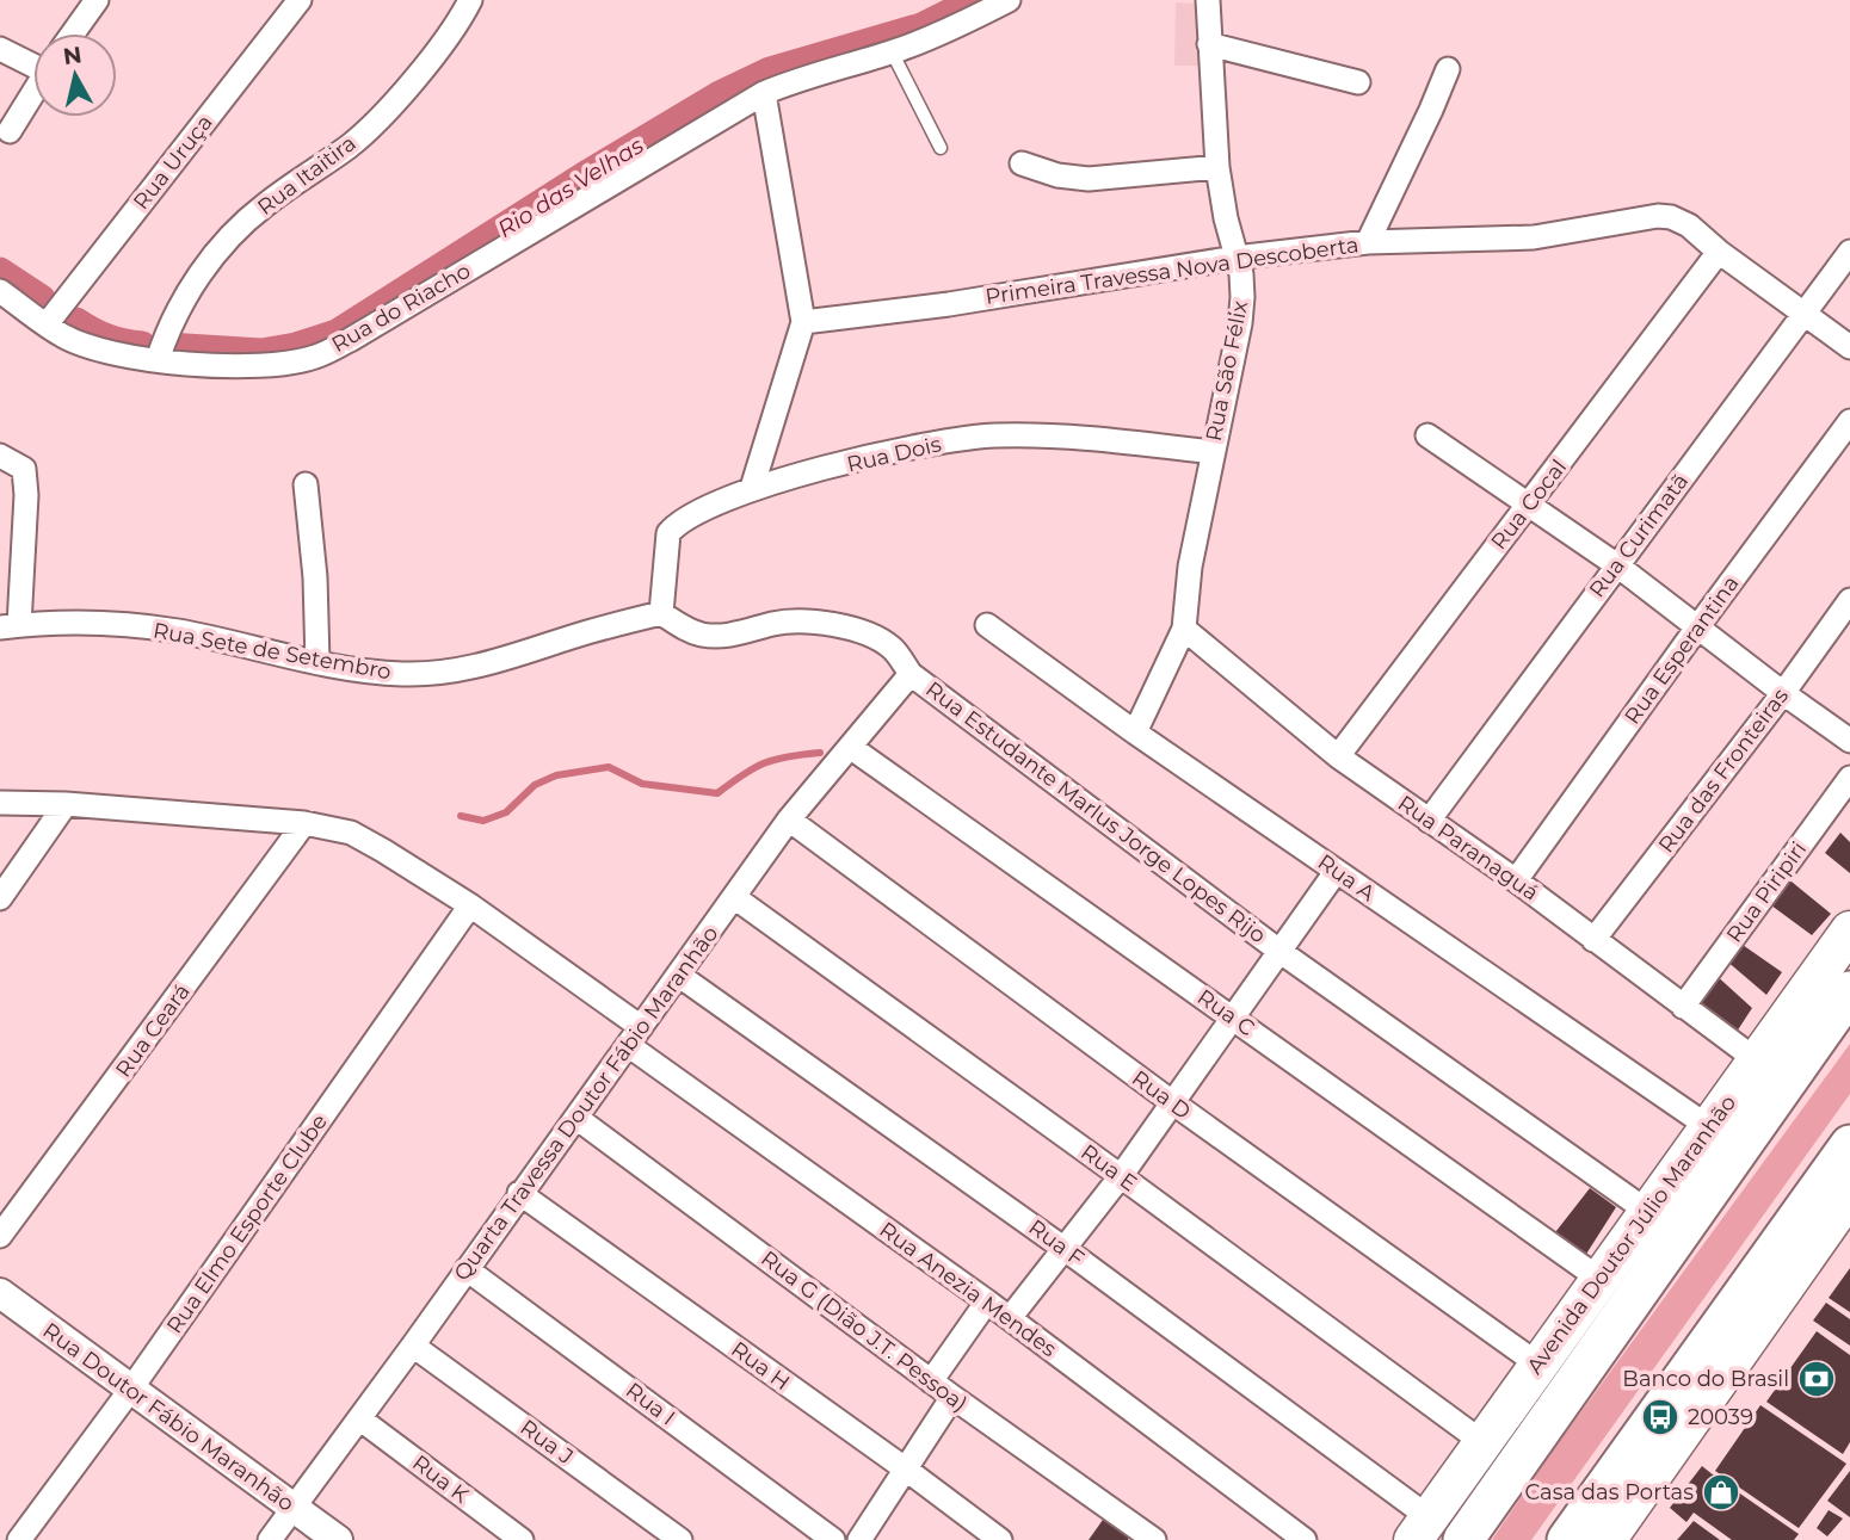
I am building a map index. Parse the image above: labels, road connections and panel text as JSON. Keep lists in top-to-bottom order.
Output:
{
  "streets": {
    "highway": ["Avenida Doutor Júlio Maranhão"],
    "street": [
      "Rua Uruça",
      "Rua Itaitira",
      "Primeira Travessa Nova Descoberta",
      "Rua do Riacho",
      "Rua São Félix",
      "Rua Dois",
      "Rua Cocal",
      "Rua Curimatã",
      "Rua Esperantina",
      "Rua Sete de Setembro",
      "Rua das Fronteiras",
      "Rua Estudante Marlus Jorge Lopes Rijo",
      "Rua Paranaguá",
      "Rua A",
      "Rua Piripiri",
      "Rua C",
      "Rua Ceará",
      "Rua D",
      "Quarta Travessa Doutor Fábio Maranhão",
      "Rua E",
      "Rua Elmo Esporte Clube",
      "Rua F",
      "Rua Anezia Mendes",
      "Rua G (Dião J.T. Pessoa)",
      "Rua H",
      "Rua I",
      "Rua Doutor Fábio Maranhão",
      "Rua J",
      "Rua K"
    ]
  },
  "crossings": [
    ["Rua Uruça", "Rua do Riacho"],
    ["Rua Itaitira", "Rua do Riacho"],
    ["Primeira Travessa Nova Descoberta", "Rua São Félix"],
    ["Primeira Travessa Nova Descoberta", "Rua Cocal"],
    ["Rua São Félix", "Rua Dois"],
    ["Rua São Félix", "Rua Paranaguá"],
    ["Rua São Félix", "Rua A"],
    ["Rua Dois", "Rua Sete de Setembro"],
    ["Rua Cocal", "Rua Paranaguá"],
    ["Rua Curimatã", "Rua Paranaguá"],
    ["Rua Esperantina", "Rua Paranaguá"],
    ["Rua das Fronteiras", "Rua Paranaguá"],
    ["Rua Estudante Marlus Jorge Lopes Rijo", "Rua A"],
    ["Rua Estudante Marlus Jorge Lopes Rijo", "Rua C"],
    ["Rua Estudante Marlus Jorge Lopes Rijo", "Rua D"],
    ["Rua Estudante Marlus Jorge Lopes Rijo", "Quarta Travessa Doutor Fábio Maranhão"],
    ["Rua Estudante Marlus Jorge Lopes Rijo", "Rua E"],
    ["Rua Estudante Marlus Jorge Lopes Rijo", "Avenida Doutor Júlio Maranhão"],
    ["Rua Estudante Marlus Jorge Lopes Rijo", "Rua F"],
    ["Rua Estudante Marlus Jorge Lopes Rijo", "Rua Anezia Mendes"],
    ["Rua Paranaguá", "Rua Piripiri"],
    ["Rua Paranaguá", "Avenida Doutor Júlio Maranhão"],
    ["Rua A", "Avenida Doutor Júlio Maranhão"],
    ["Rua C", "Quarta Travessa Doutor Fábio Maranhão"],
    ["Rua C", "Avenida Doutor Júlio Maranhão"],
    ["Rua Ceará", "Rua Anezia Mendes"],
    ["Rua D", "Quarta Travessa Doutor Fábio Maranhão"],
    ["Rua D", "Avenida Doutor Júlio Maranhão"],
    ["Quarta Travessa Doutor Fábio Maranhão", "Rua E"],
    ["Quarta Travessa Doutor Fábio Maranhão", "Rua F"],
    ["Quarta Travessa Doutor Fábio Maranhão", "Rua Anezia Mendes"],
    ["Quarta Travessa Doutor Fábio Maranhão", "Rua G (Dião J.T. Pessoa)"],
    ["Quarta Travessa Doutor Fábio Maranhão", "Rua H"],
    ["Quarta Travessa Doutor Fábio Maranhão", "Rua I"],
    ["Quarta Travessa Doutor Fábio Maranhão", "Rua Doutor Fábio Maranhão"],
    ["Quarta Travessa Doutor Fábio Maranhão", "Rua J"],
    ["Quarta Travessa Doutor Fábio Maranhão", "Rua K"],
    ["Rua E", "Avenida Doutor Júlio Maranhão"],
    ["Rua Elmo Esporte Clube", "Rua Anezia Mendes"],
    ["Rua Elmo Esporte Clube", "Rua Doutor Fábio Maranhão"],
    ["Avenida Doutor Júlio Maranhão", "Rua F"]
  ],
  "water": ["Rio das Velhas"],
  "places": {
    "bank": ["Banco do Brasil"],
    "bus stop": ["20039"],
    "shop": ["Casa das Portas"]
  },
  "north": "top"
}
